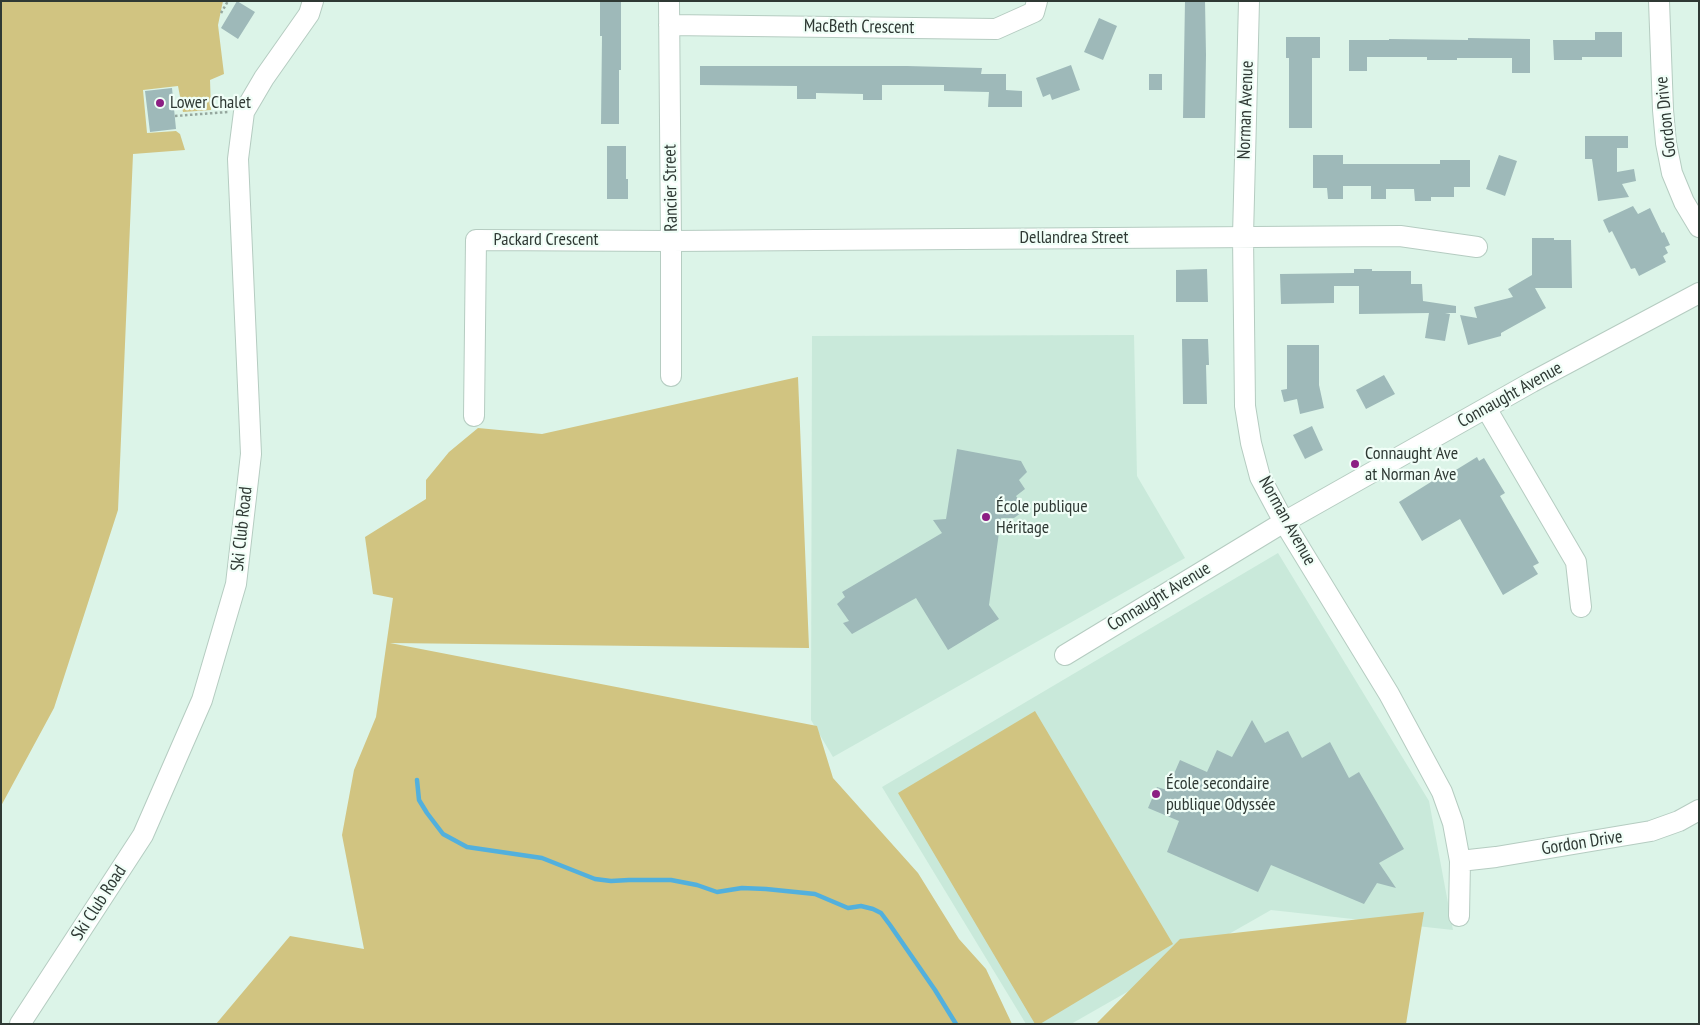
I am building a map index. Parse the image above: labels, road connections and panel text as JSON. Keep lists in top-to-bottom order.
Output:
{
  "streets": {
    "street": [
      "MacBeth Crescent",
      "Norman Avenue",
      "Gordon Drive",
      "Rancier Street",
      "Dellandrea Street",
      "Packard Crescent",
      "Connaught Avenue",
      "Ski Club Road"
    ]
  },
  "crossings": [
    ["MacBeth Crescent", "Rancier Street"],
    ["Norman Avenue", "Gordon Drive"],
    ["Norman Avenue", "Dellandrea Street"],
    ["Norman Avenue", "Connaught Avenue"],
    ["Rancier Street", "Dellandrea Street"],
    ["Rancier Street", "Packard Crescent"],
    ["Dellandrea Street", "Packard Crescent"]
  ],
  "places": [
    "Lower Chalet",
    "Connaught Ave at Norman Ave",
    "École publique Héritage",
    "École secondaire publique Odyssée"
  ]
}
